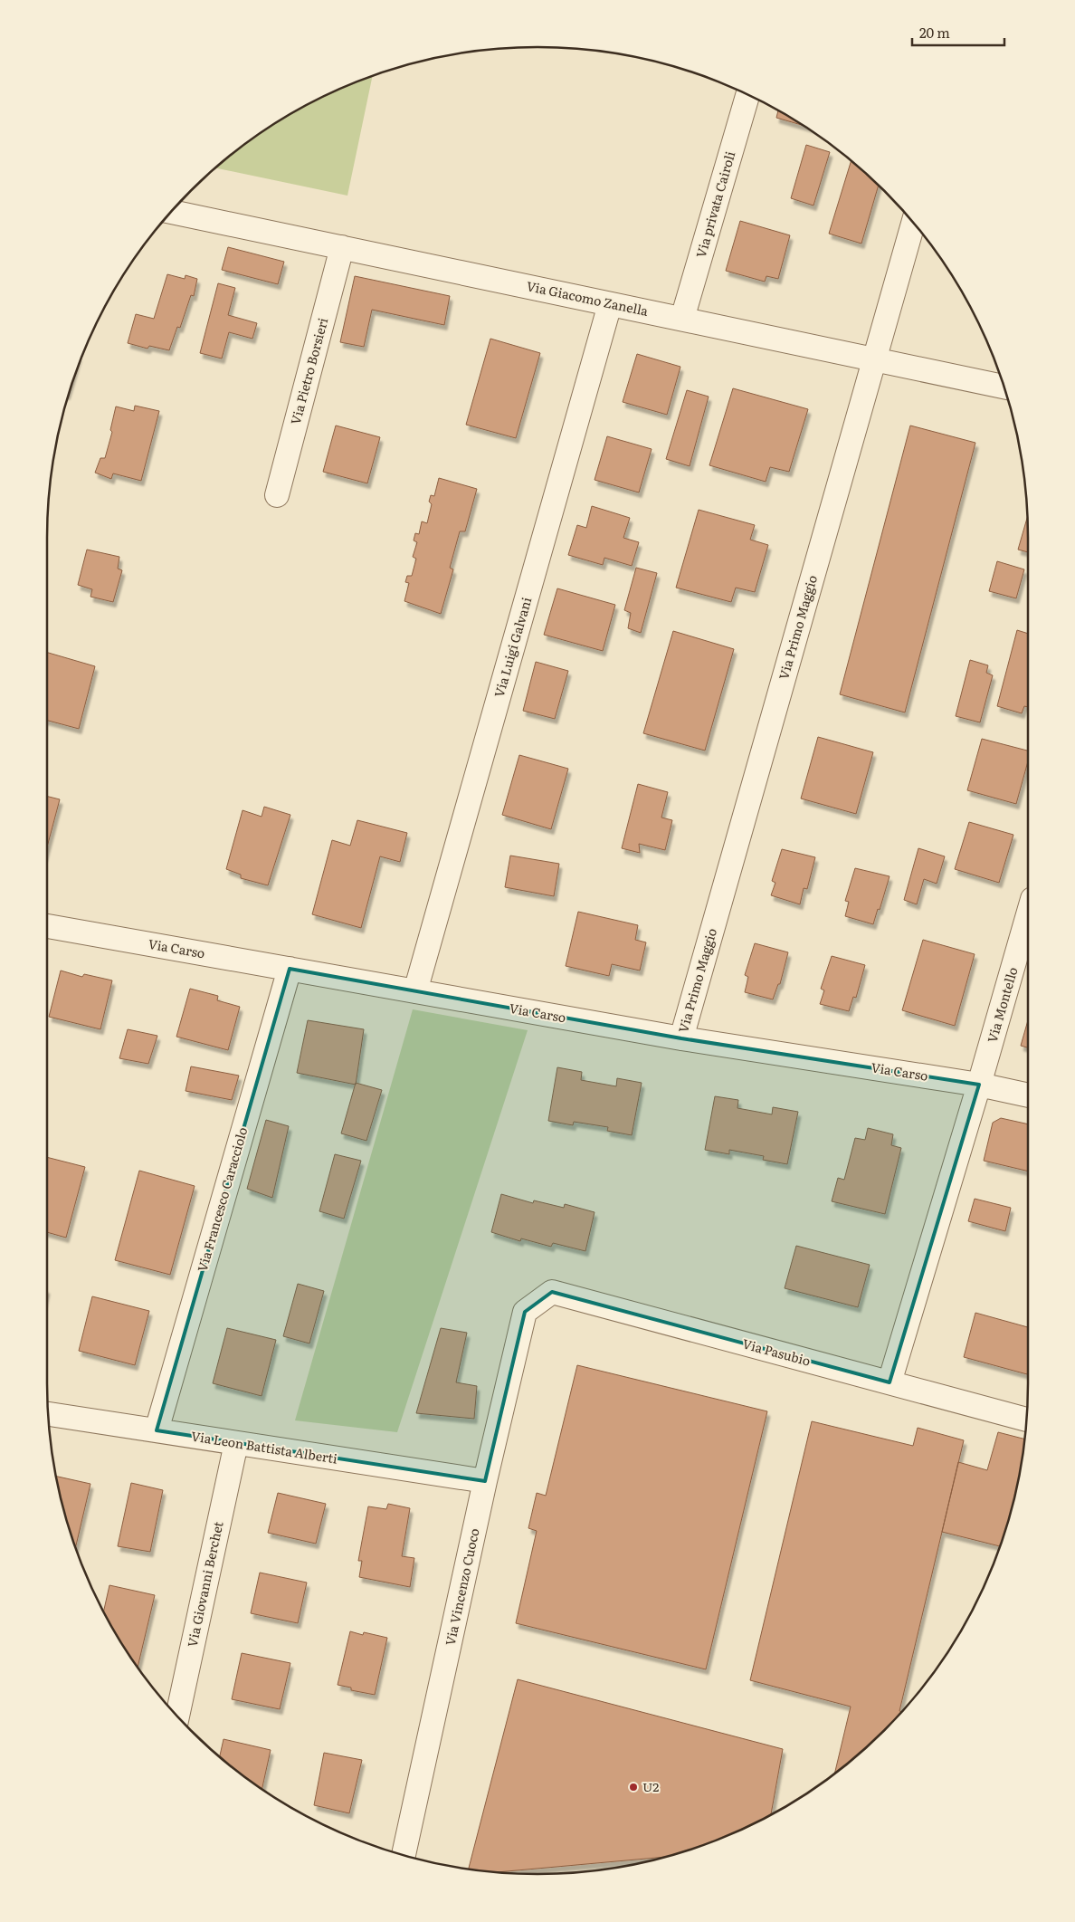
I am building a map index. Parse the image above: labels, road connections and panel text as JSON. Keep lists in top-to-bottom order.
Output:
{
  "streets": {
    "street": [
      "Via privata Cairoli",
      "Via Giacomo Zanella",
      "Via Pietro Borsieri",
      "Via Primo Maggio",
      "Via Luigi Galvani",
      "Via Carso",
      "Via Montello",
      "Via Francesco Caracciolo",
      "Via Pasubio",
      "Via Leon Battista Alberti",
      "Via Giovanni Berchet",
      "Via Vincenzo Cuoco"
    ]
  },
  "crossings": [
    ["Via privata Cairoli", "Via Giacomo Zanella"],
    ["Via Giacomo Zanella", "Via Pietro Borsieri"],
    ["Via Giacomo Zanella", "Via Primo Maggio"],
    ["Via Giacomo Zanella", "Via Luigi Galvani"],
    ["Via Primo Maggio", "Via Carso"],
    ["Via Luigi Galvani", "Via Carso"],
    ["Via Carso", "Via Montello"],
    ["Via Carso", "Via Francesco Caracciolo"],
    ["Via Montello", "Via Pasubio"],
    ["Via Francesco Caracciolo", "Via Leon Battista Alberti"],
    ["Via Pasubio", "Via Vincenzo Cuoco"],
    ["Via Leon Battista Alberti", "Via Giovanni Berchet"],
    ["Via Leon Battista Alberti", "Via Vincenzo Cuoco"]
  ],
  "places": ["U2"],
  "scale_bar": "20 m"
}
